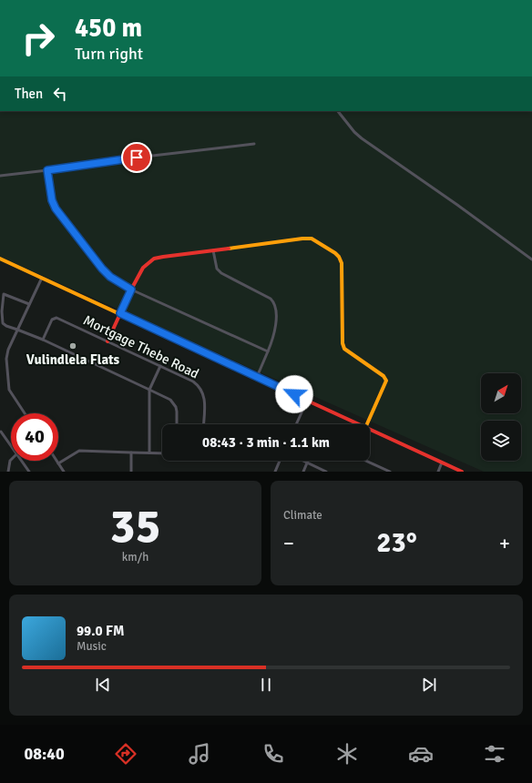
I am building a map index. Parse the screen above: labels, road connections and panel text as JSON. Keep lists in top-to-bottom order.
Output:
{
  "streets": {
    "street": ["Mortgage Thebe Road"]
  },
  "places": ["Vulindlela Flats"],
  "north": "top right",
  "page": {
    "turn": ["450 m", "Turn right"],
    "then": "Then",
    "limit": "40",
    "trip": "08:43 · 3 min · 1.1 km",
    "tile": [
      ["35", "km/h"],
      "Climate"
    ],
    "heat": ["−", "23°", "+"],
    "song": ["99.0 FM", "Music"],
    "tabs": "08:40"
  }
}
